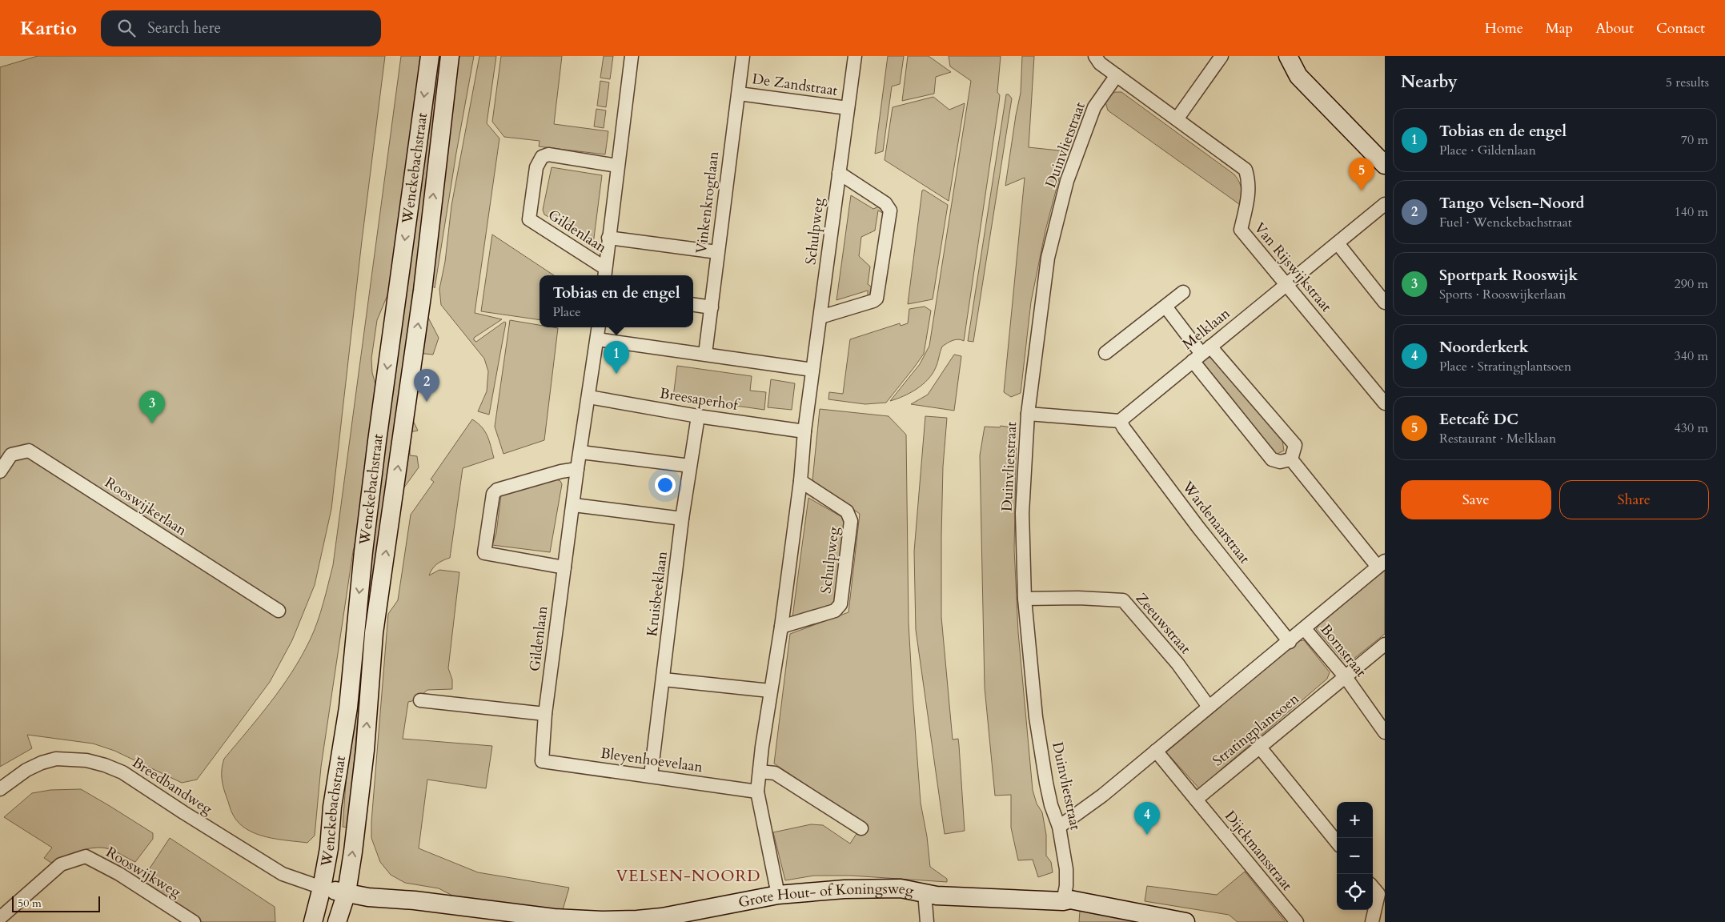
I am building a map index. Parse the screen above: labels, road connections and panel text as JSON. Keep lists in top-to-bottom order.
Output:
{
  "streets": {
    "street": [
      "De Zandstraat",
      "Duinvlietstraat",
      "Wenckebachstraat",
      "Vinkenkrogtlaan",
      "Gildenlaan",
      "Schulpweg",
      "Van Rijswijkstraat",
      "Melklaan",
      "Breesaperhof",
      "Rooswijkerlaan",
      "Wardenaarstraat",
      "Kruisbeeklaan",
      "Zeeuwstraat",
      "Bornstraat",
      "Stratingplantsoen",
      "Bleyenhoevelaan",
      "Breedbandweg",
      "Dijckmansstraat",
      "Rooswijkweg",
      "Grote Hout- of Koningsweg"
    ]
  },
  "crossings": [
    ["De Zandstraat", "Vinkenkrogtlaan"],
    ["De Zandstraat", "Schulpweg"],
    ["Duinvlietstraat", "Van Rijswijkstraat"],
    ["Duinvlietstraat", "Zeeuwstraat"],
    ["Duinvlietstraat", "Grote Hout- of Koningsweg"],
    ["Wenckebachstraat", "Breedbandweg"],
    ["Wenckebachstraat", "Grote Hout- of Koningsweg"],
    ["Gildenlaan", "Breesaperhof"],
    ["Gildenlaan", "Bleyenhoevelaan"],
    ["Schulpweg", "Breesaperhof"],
    ["Schulpweg", "Bleyenhoevelaan"],
    ["Schulpweg", "Grote Hout- of Koningsweg"],
    ["Van Rijswijkstraat", "Melklaan"],
    ["Melklaan", "Wardenaarstraat"],
    ["Breesaperhof", "Kruisbeeklaan"],
    ["Kruisbeeklaan", "Bleyenhoevelaan"],
    ["Bornstraat", "Stratingplantsoen"],
    ["Stratingplantsoen", "Dijckmansstraat"],
    ["Breedbandweg", "Grote Hout- of Koningsweg"]
  ],
  "districts": ["VELSEN-NOORD"],
  "scale_bar": "50 m",
  "page": {
    "header": "Kartio",
    "search": "Search here",
    "nav": [
      "Home",
      "Map",
      "About",
      "Contact"
    ],
    "heading": ["Nearby", "5 results"],
    "list": [
      {
        "mark": "1",
        "name": "Tobias en de engel",
        "note": "Place · Gildenlaan",
        "value": "70 m"
      },
      {
        "mark": "2",
        "name": "Tango Velsen-Noord",
        "note": "Fuel · Wenckebachstraat",
        "value": "140 m"
      },
      {
        "mark": "3",
        "name": "Sportpark Rooswijk",
        "note": "Sports · Rooswijkerlaan",
        "value": "290 m"
      },
      {
        "mark": "4",
        "name": "Noorderkerk",
        "note": "Place · Stratingplantsoen",
        "value": "340 m"
      },
      {
        "mark": "5",
        "name": "Eetcafé DC",
        "note": "Restaurant · Melklaan",
        "value": "430 m"
      }
    ],
    "pins": [
      "5",
      "1",
      "2",
      "3",
      "4"
    ],
    "popup": ["Tobias en de engel", "Place"],
    "buttons": ["Save", "Share"],
    "map_buttons": ["+", "−"],
    "scale": "50 m"
  }
}
